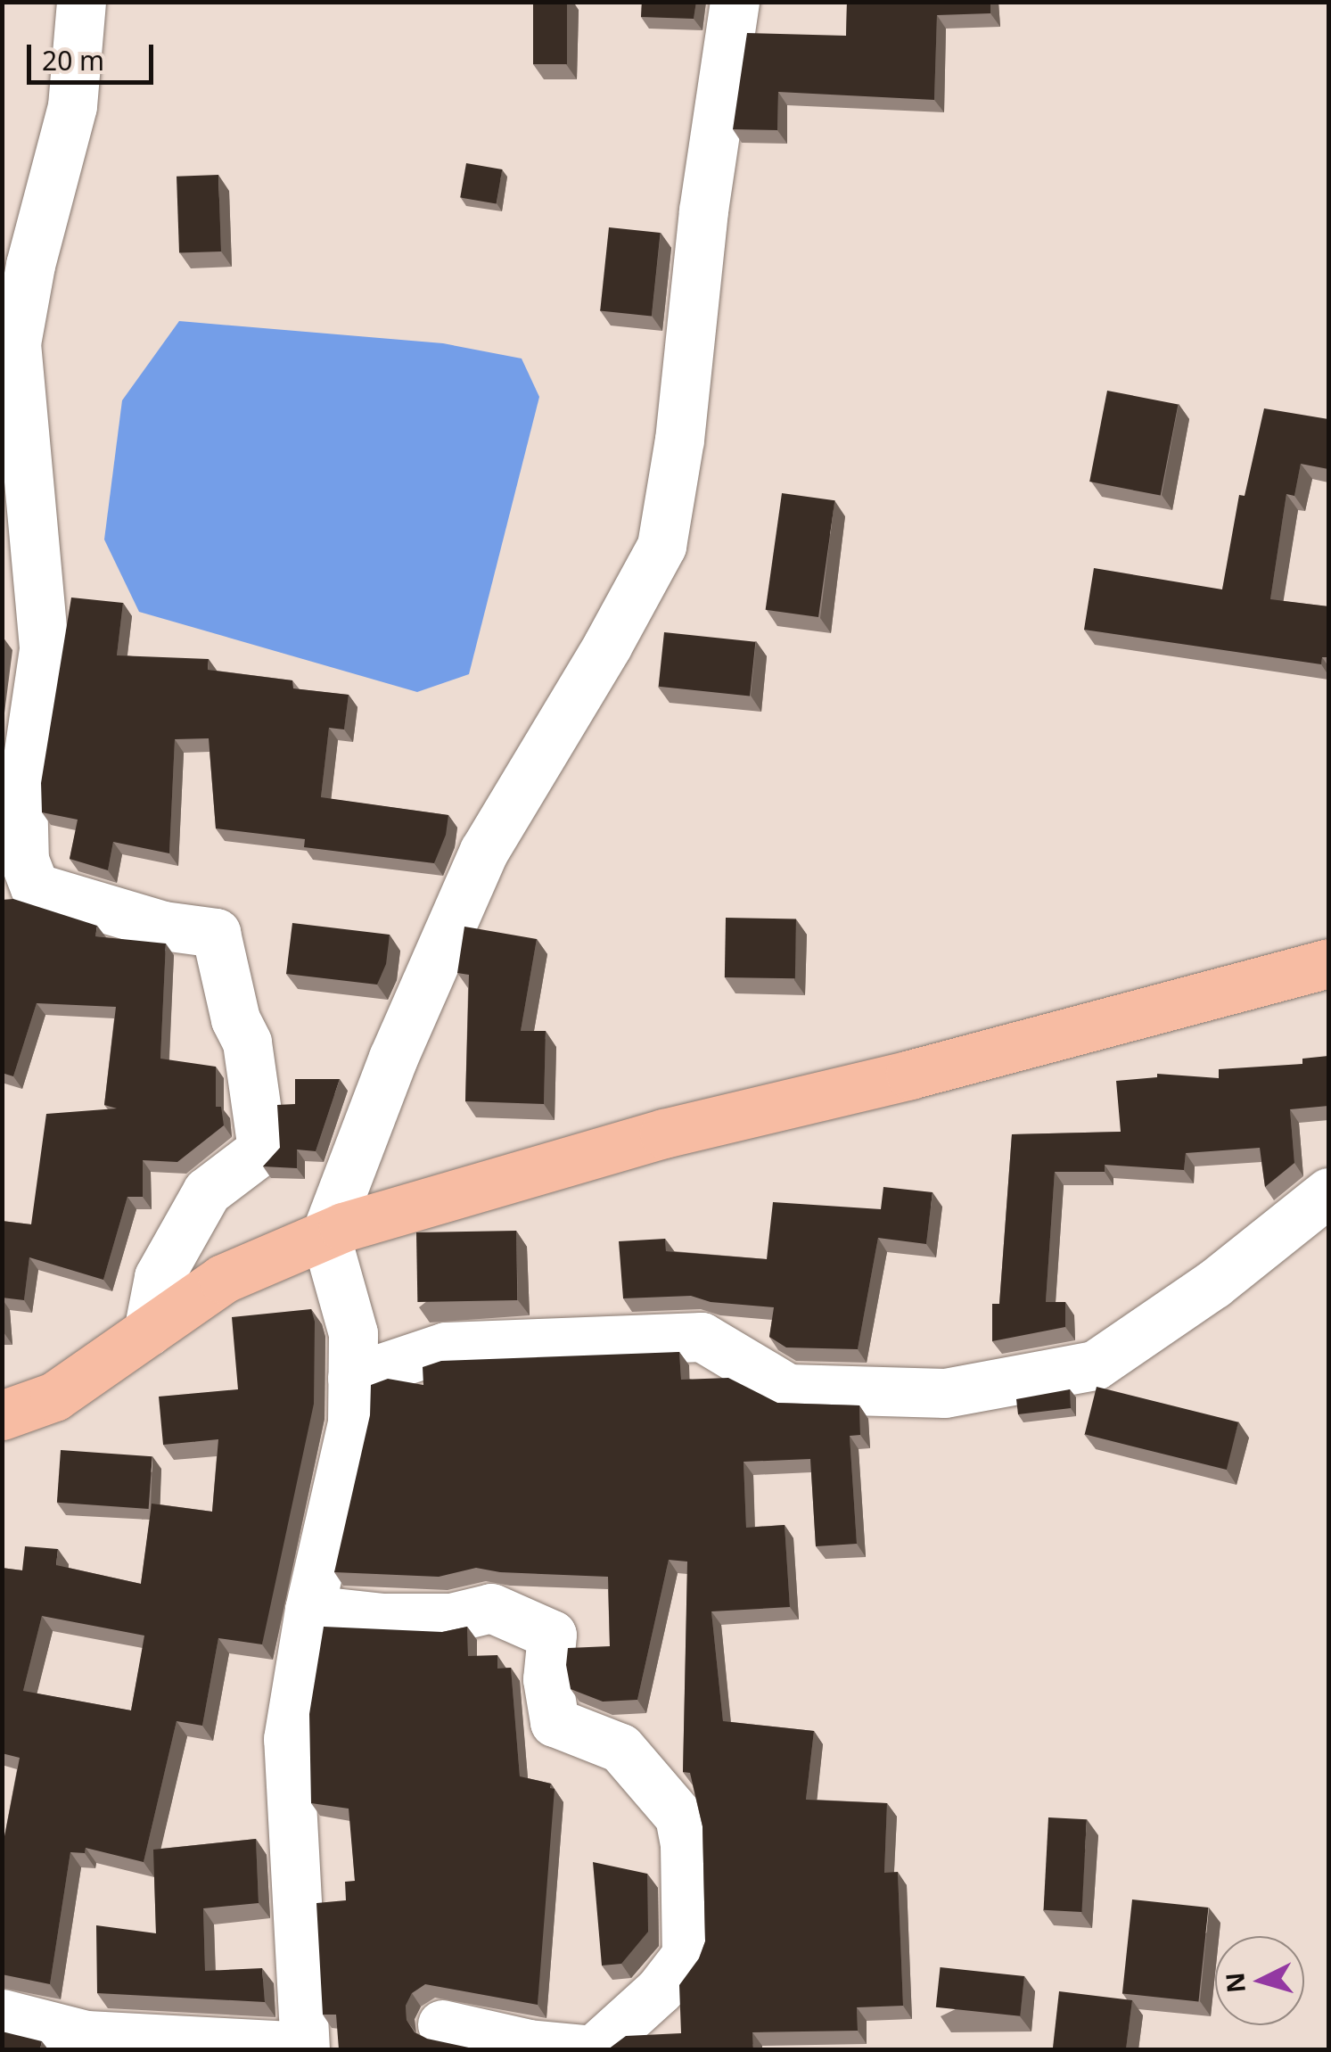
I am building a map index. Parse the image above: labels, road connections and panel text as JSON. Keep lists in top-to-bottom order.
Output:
{
  "scale_bar": "20 m",
  "north": "left"
}
